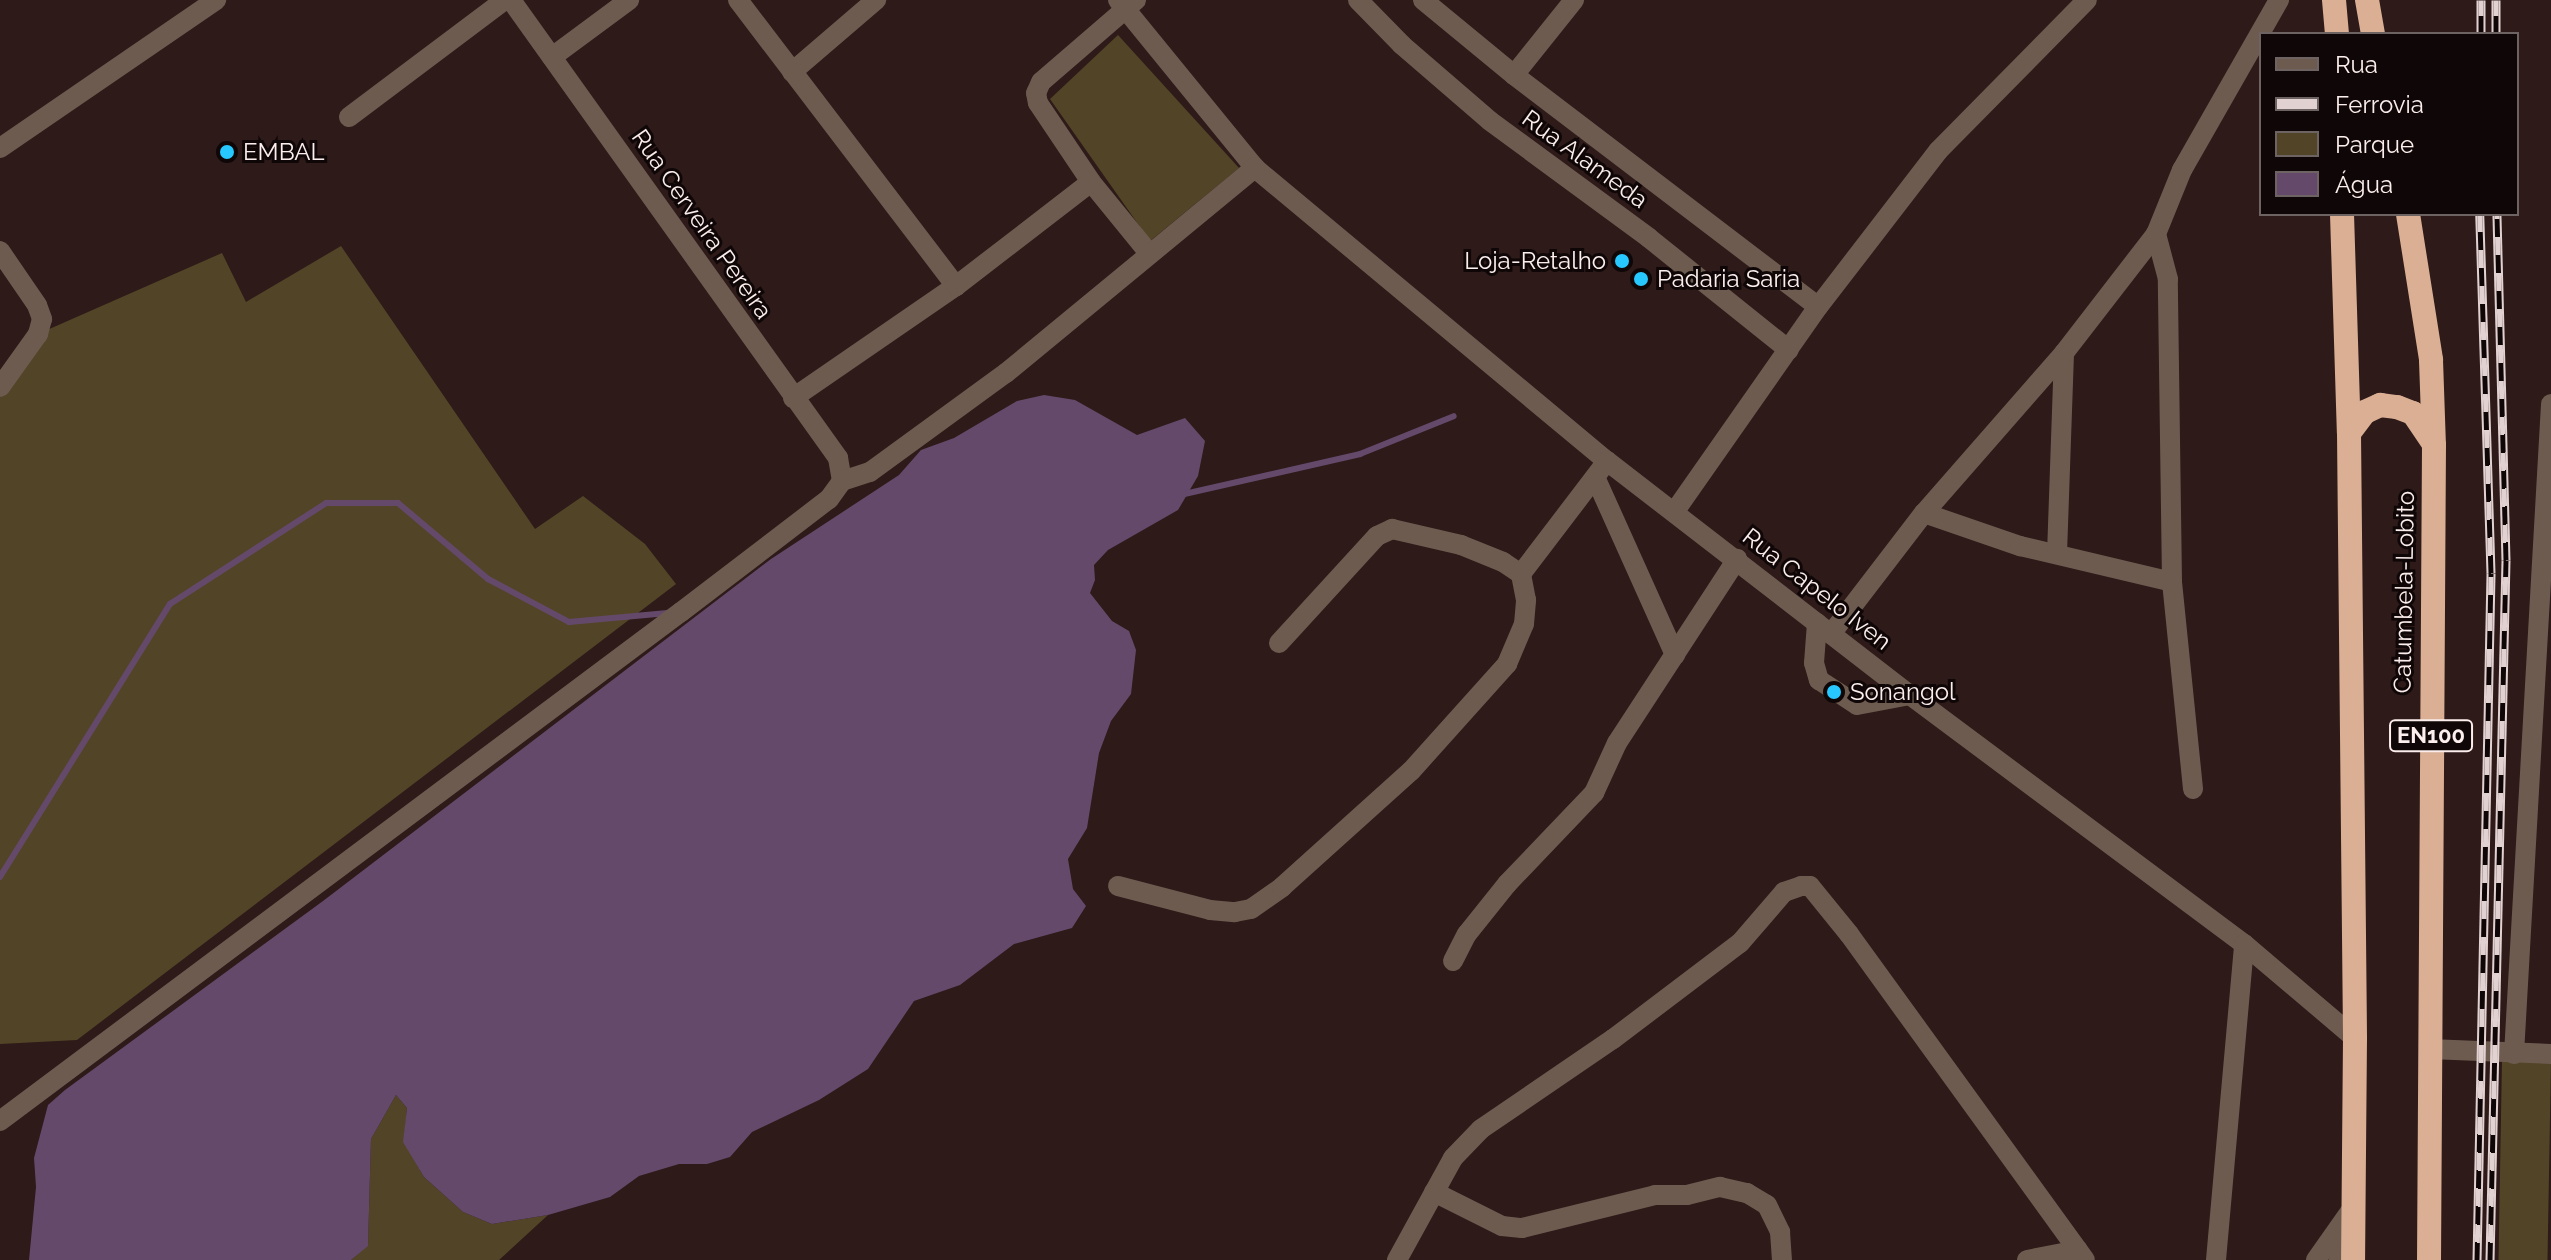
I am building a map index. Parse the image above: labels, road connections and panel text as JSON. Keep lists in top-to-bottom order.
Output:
{
  "streets": {
    "highway": ["Catumbela-Lobito", "EN100"],
    "street": ["Rua Alameda", "Rua Cerveira Pereira", "Rua Capelo Iven"]
  },
  "places": [
    "EMBAL",
    "Loja-Retalho",
    "Padaria Saria",
    "Sonangol"
  ],
  "legend": [
    "Rua",
    "Ferrovia",
    "Parque",
    "Água"
  ]
}
